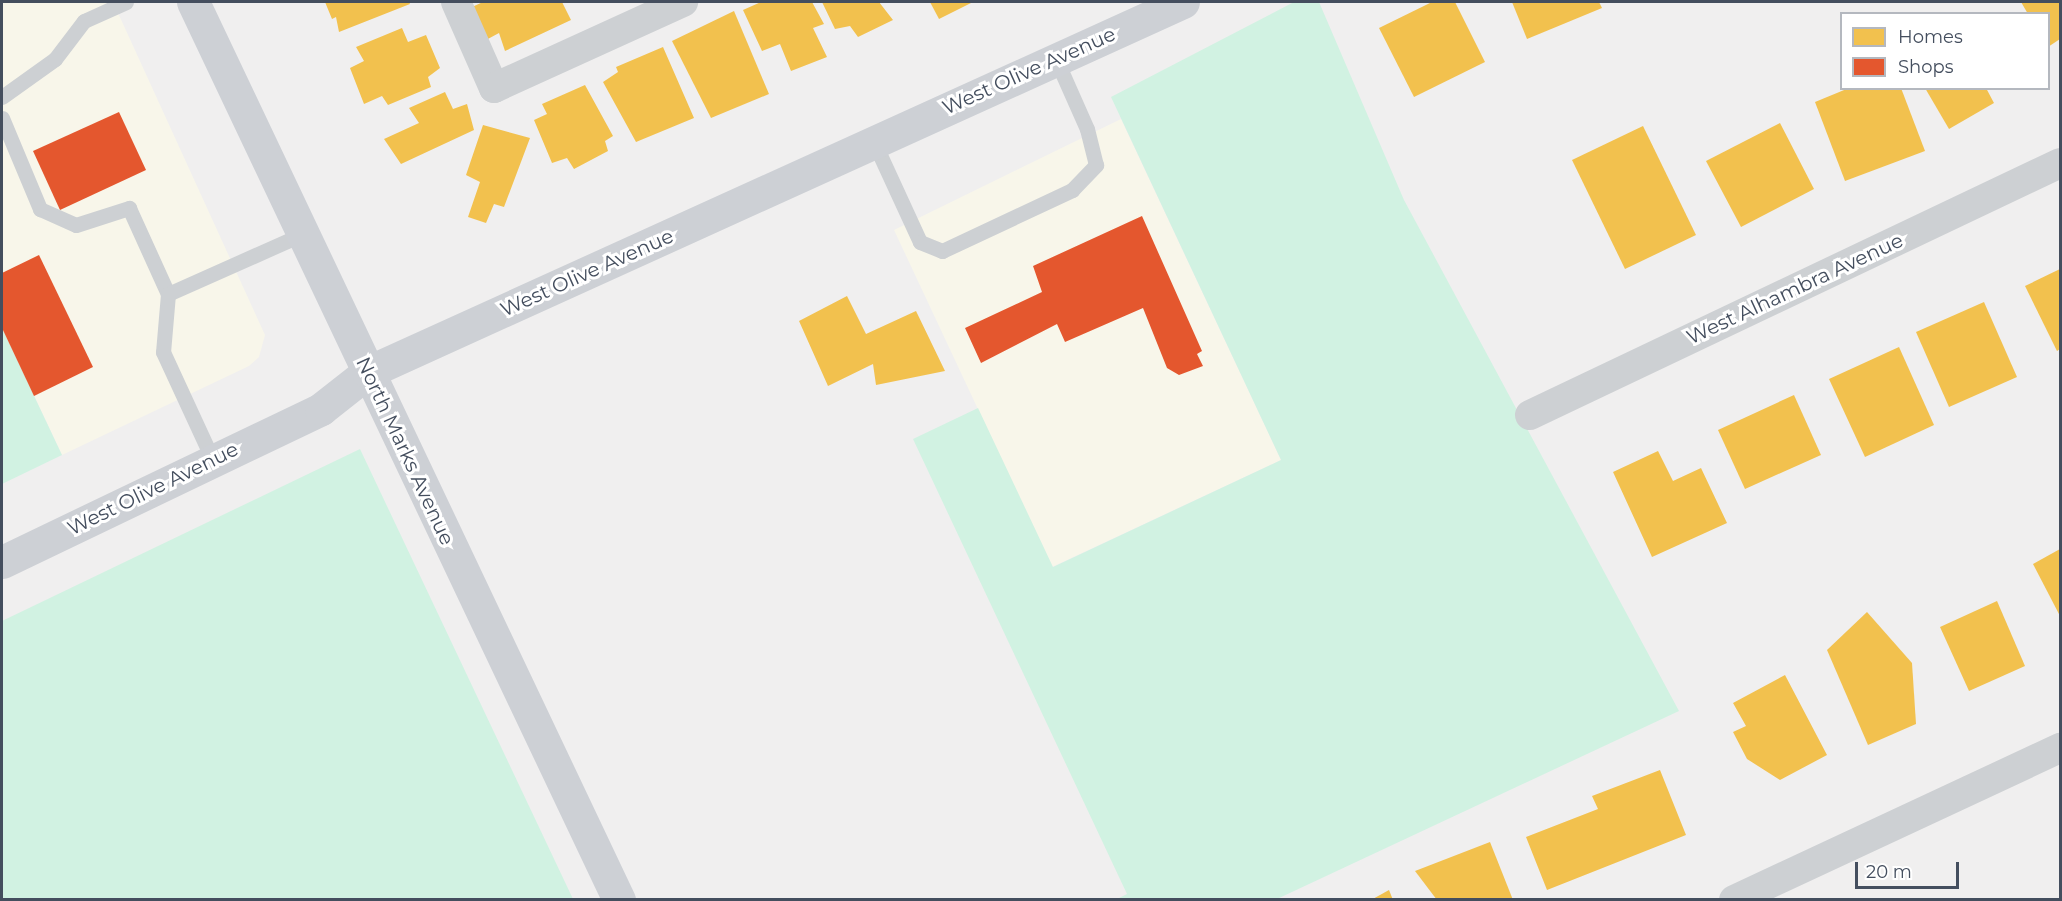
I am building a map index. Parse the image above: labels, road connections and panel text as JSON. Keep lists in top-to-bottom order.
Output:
{
  "streets": {
    "main road": ["West Olive Avenue", "North Marks Avenue"],
    "street": ["West Alhambra Avenue"]
  },
  "crossings": [
    ["West Olive Avenue", "North Marks Avenue"]
  ],
  "legend": ["Homes", "Shops"],
  "scale_bar": "20 m"
}
